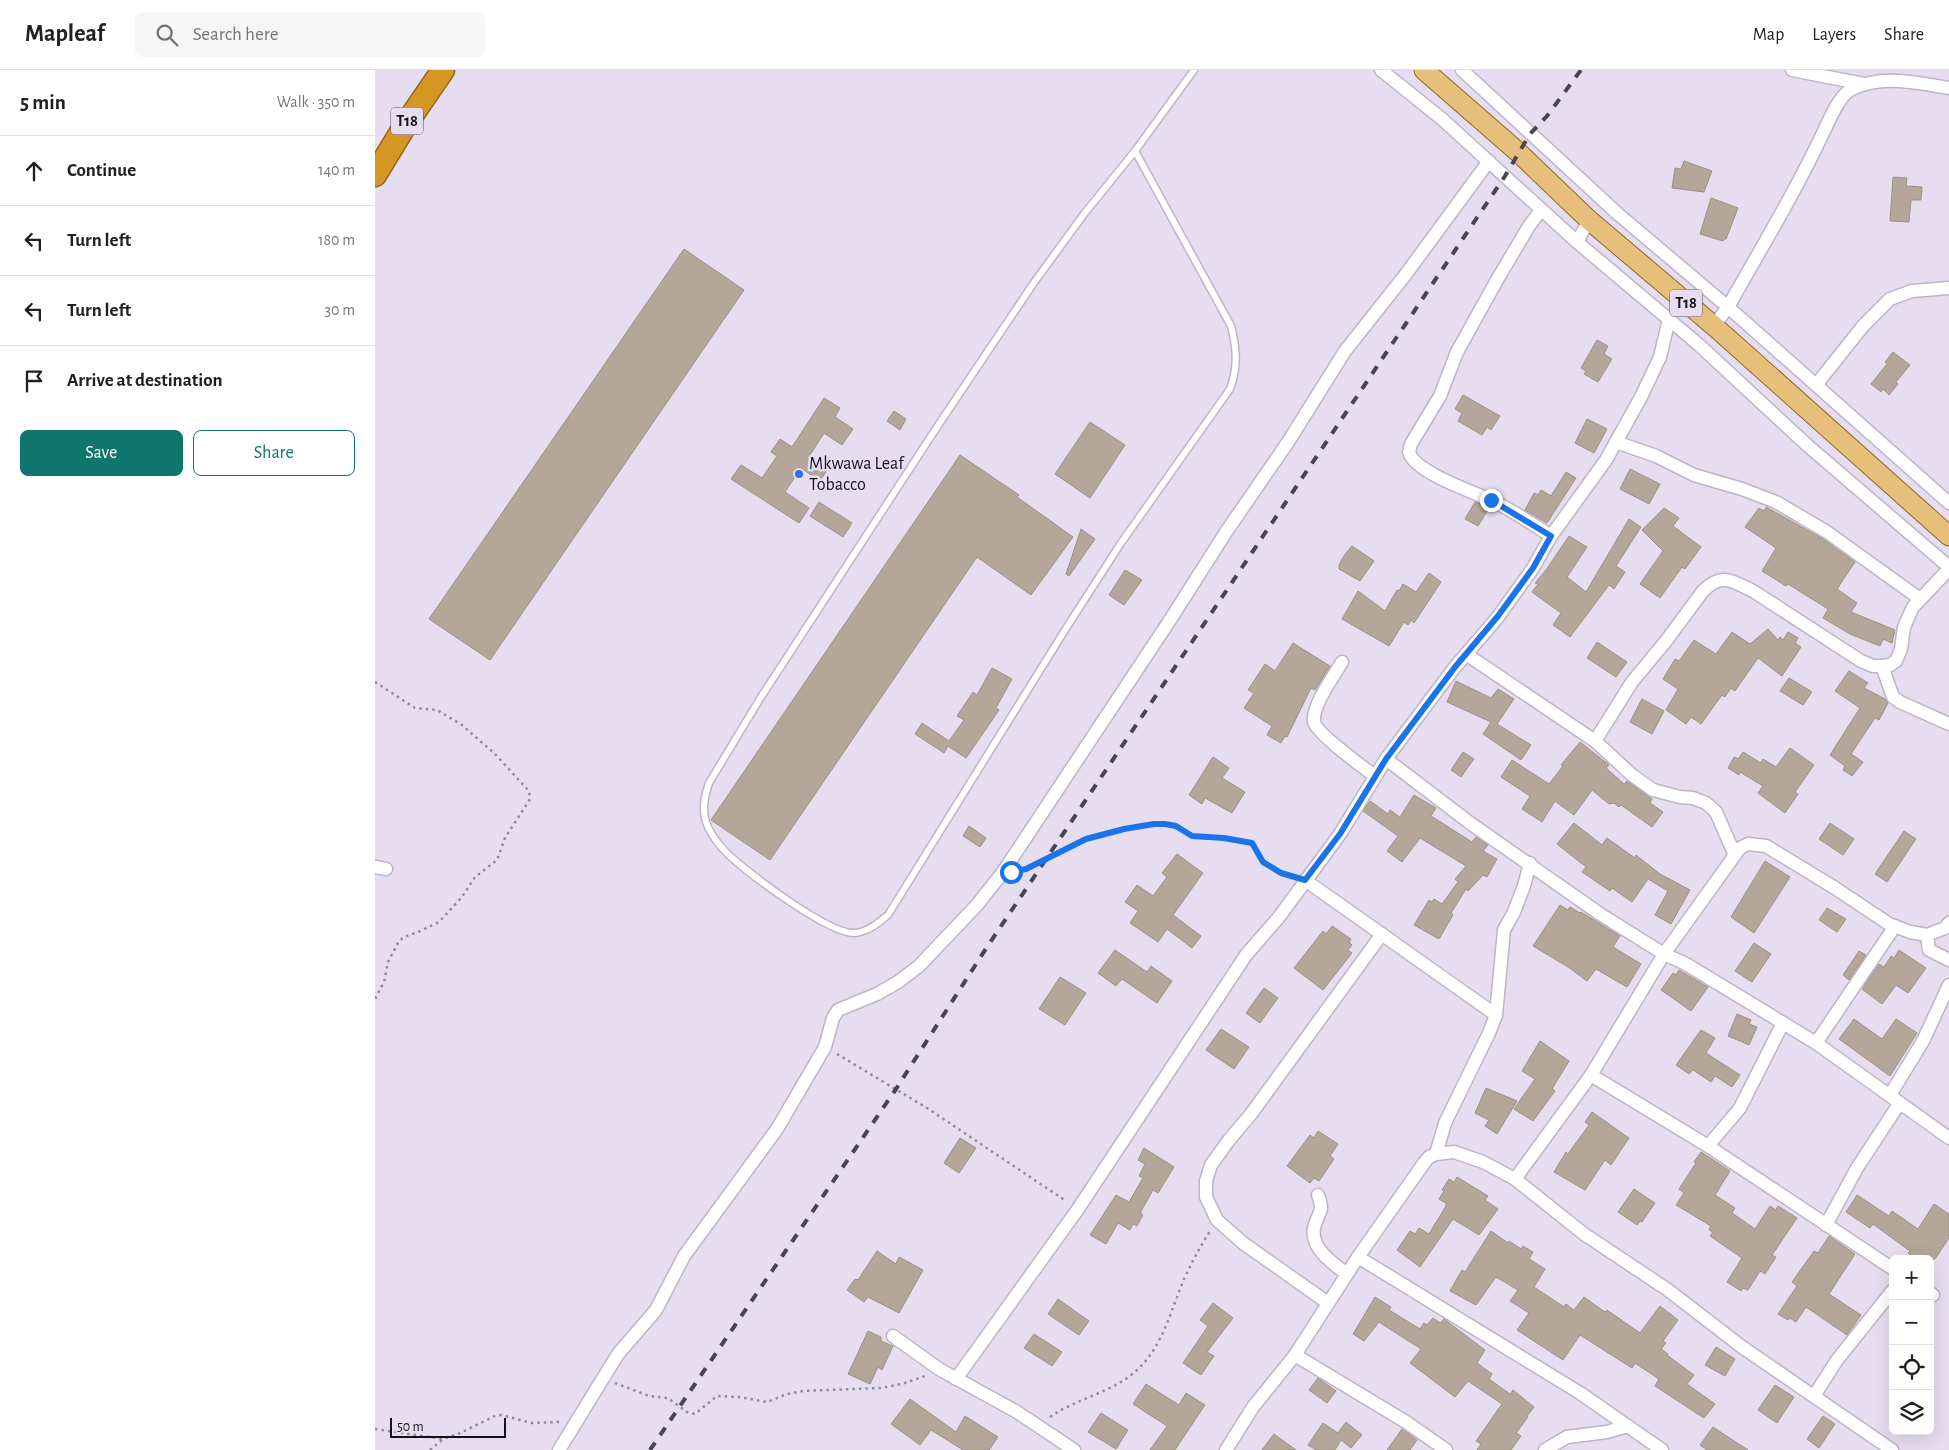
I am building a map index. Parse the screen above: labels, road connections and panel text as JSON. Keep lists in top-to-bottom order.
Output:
{
  "streets": {
    "highway": ["T18"]
  },
  "places": ["Mkwawa Leaf Tobacco"],
  "scale_bar": "50 m",
  "page": {
    "header": "Mapleaf",
    "search": "Search here",
    "nav": ["Map", "Layers", "Share"],
    "heading": ["5 min", "Walk · 350 m"],
    "list": [
      ["Continue", "140 m"],
      ["Turn left", "180 m"],
      ["Turn left", "30 m"],
      "Arrive at destination"
    ],
    "buttons": ["Save", "Share"],
    "map_buttons": ["+", "−"],
    "scale": "50 m"
  }
}
